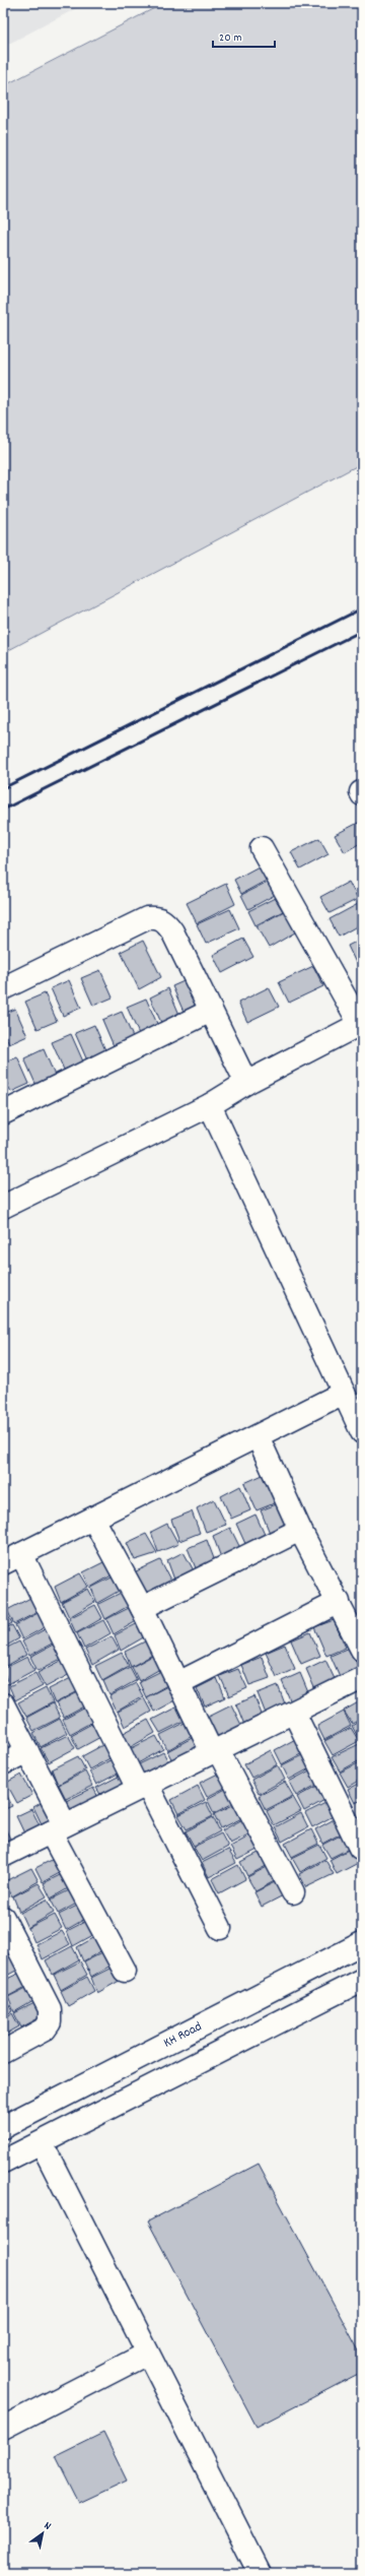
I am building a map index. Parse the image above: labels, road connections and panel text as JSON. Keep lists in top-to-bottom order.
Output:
{
  "streets": {
    "street": ["KH Road"]
  },
  "scale_bar": "20 m",
  "north": "top right"
}
